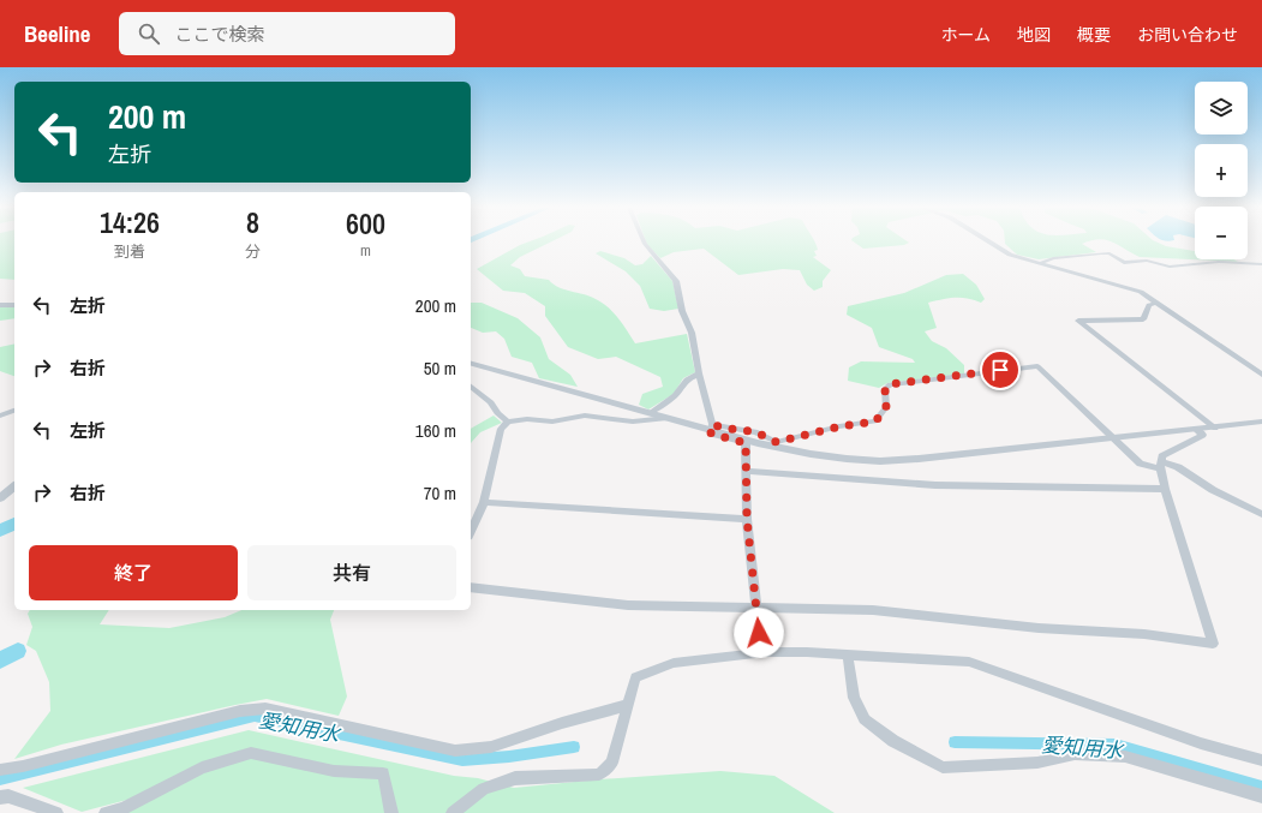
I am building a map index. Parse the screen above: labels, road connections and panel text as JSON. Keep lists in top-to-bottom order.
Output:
{
  "water": ["愛知用水"],
  "page": {
    "header": "Beeline",
    "search": "ここで検索",
    "nav": [
      "ホーム",
      "地図",
      "概要",
      "お問い合わせ"
    ],
    "map_buttons": ["+", "−"],
    "turn": ["200 m", "左折"],
    "eta": [
      "14:26",
      "到着",
      "8",
      "分",
      "600",
      "m"
    ],
    "list": [
      {
        "name": "左折",
        "value": "200 m"
      },
      {
        "name": "右折",
        "value": "50 m"
      },
      {
        "name": "左折",
        "value": "160 m"
      },
      {
        "name": "右折",
        "value": "70 m"
      }
    ],
    "buttons": ["終了", "共有"]
  }
}
